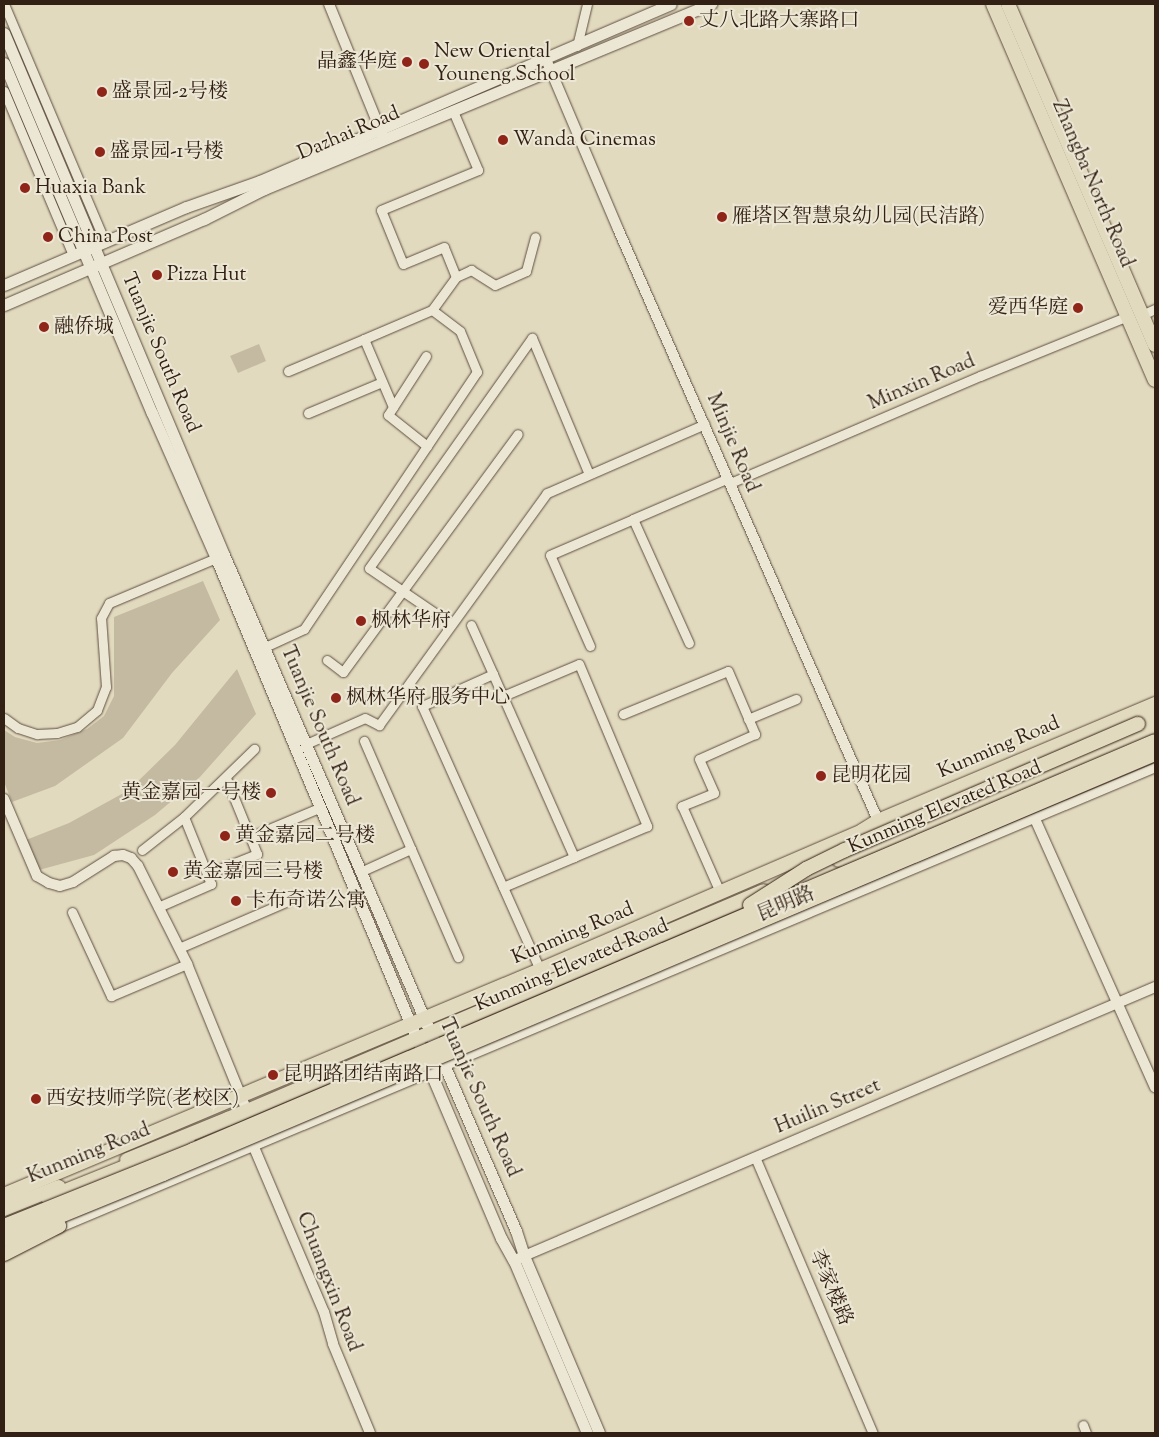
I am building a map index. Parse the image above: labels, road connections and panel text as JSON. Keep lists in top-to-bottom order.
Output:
{
  "streets": {
    "main road": [
      "Dazhai Road",
      "Zhangba North Road",
      "Tuanjie South Road",
      "Kunming Road",
      "Kunming Elevated Road"
    ],
    "street": [
      "Minxin Road",
      "Minjie Road",
      "昆明路",
      "Huilin Street",
      "Chuangxin Road",
      "李家楼路"
    ]
  },
  "crossings": [
    ["Dazhai Road", "Tuanjie South Road"],
    ["Dazhai Road", "Minjie Road"],
    ["Zhangba North Road", "Minxin Road"],
    ["Tuanjie South Road", "Kunming Road"],
    ["Tuanjie South Road", "昆明路"],
    ["Tuanjie South Road", "Huilin Street"],
    ["Minxin Road", "Minjie Road"],
    ["Minjie Road", "Kunming Road"],
    ["昆明路", "Chuangxin Road"],
    ["Huilin Street", "李家楼路"]
  ],
  "places": [
    "丈八北路大寨路口",
    "晶鑫华庭",
    "New Oriental Youneng School",
    "盛景园-2号楼",
    "Wanda Cinemas",
    "盛景园-1号楼",
    "Huaxia Bank",
    "雁塔区智慧泉幼儿园(民洁路)",
    "China Post",
    "Pizza Hut",
    "爱西华庭",
    "融侨城",
    "枫林华府",
    "枫林华府 服务中心",
    "昆明花园",
    "黄金嘉园一号楼",
    "黄金嘉园二号楼",
    "黄金嘉园三号楼",
    "卡布奇诺公寓",
    "昆明路团结南路口",
    "西安技师学院(老校区)"
  ]
}
